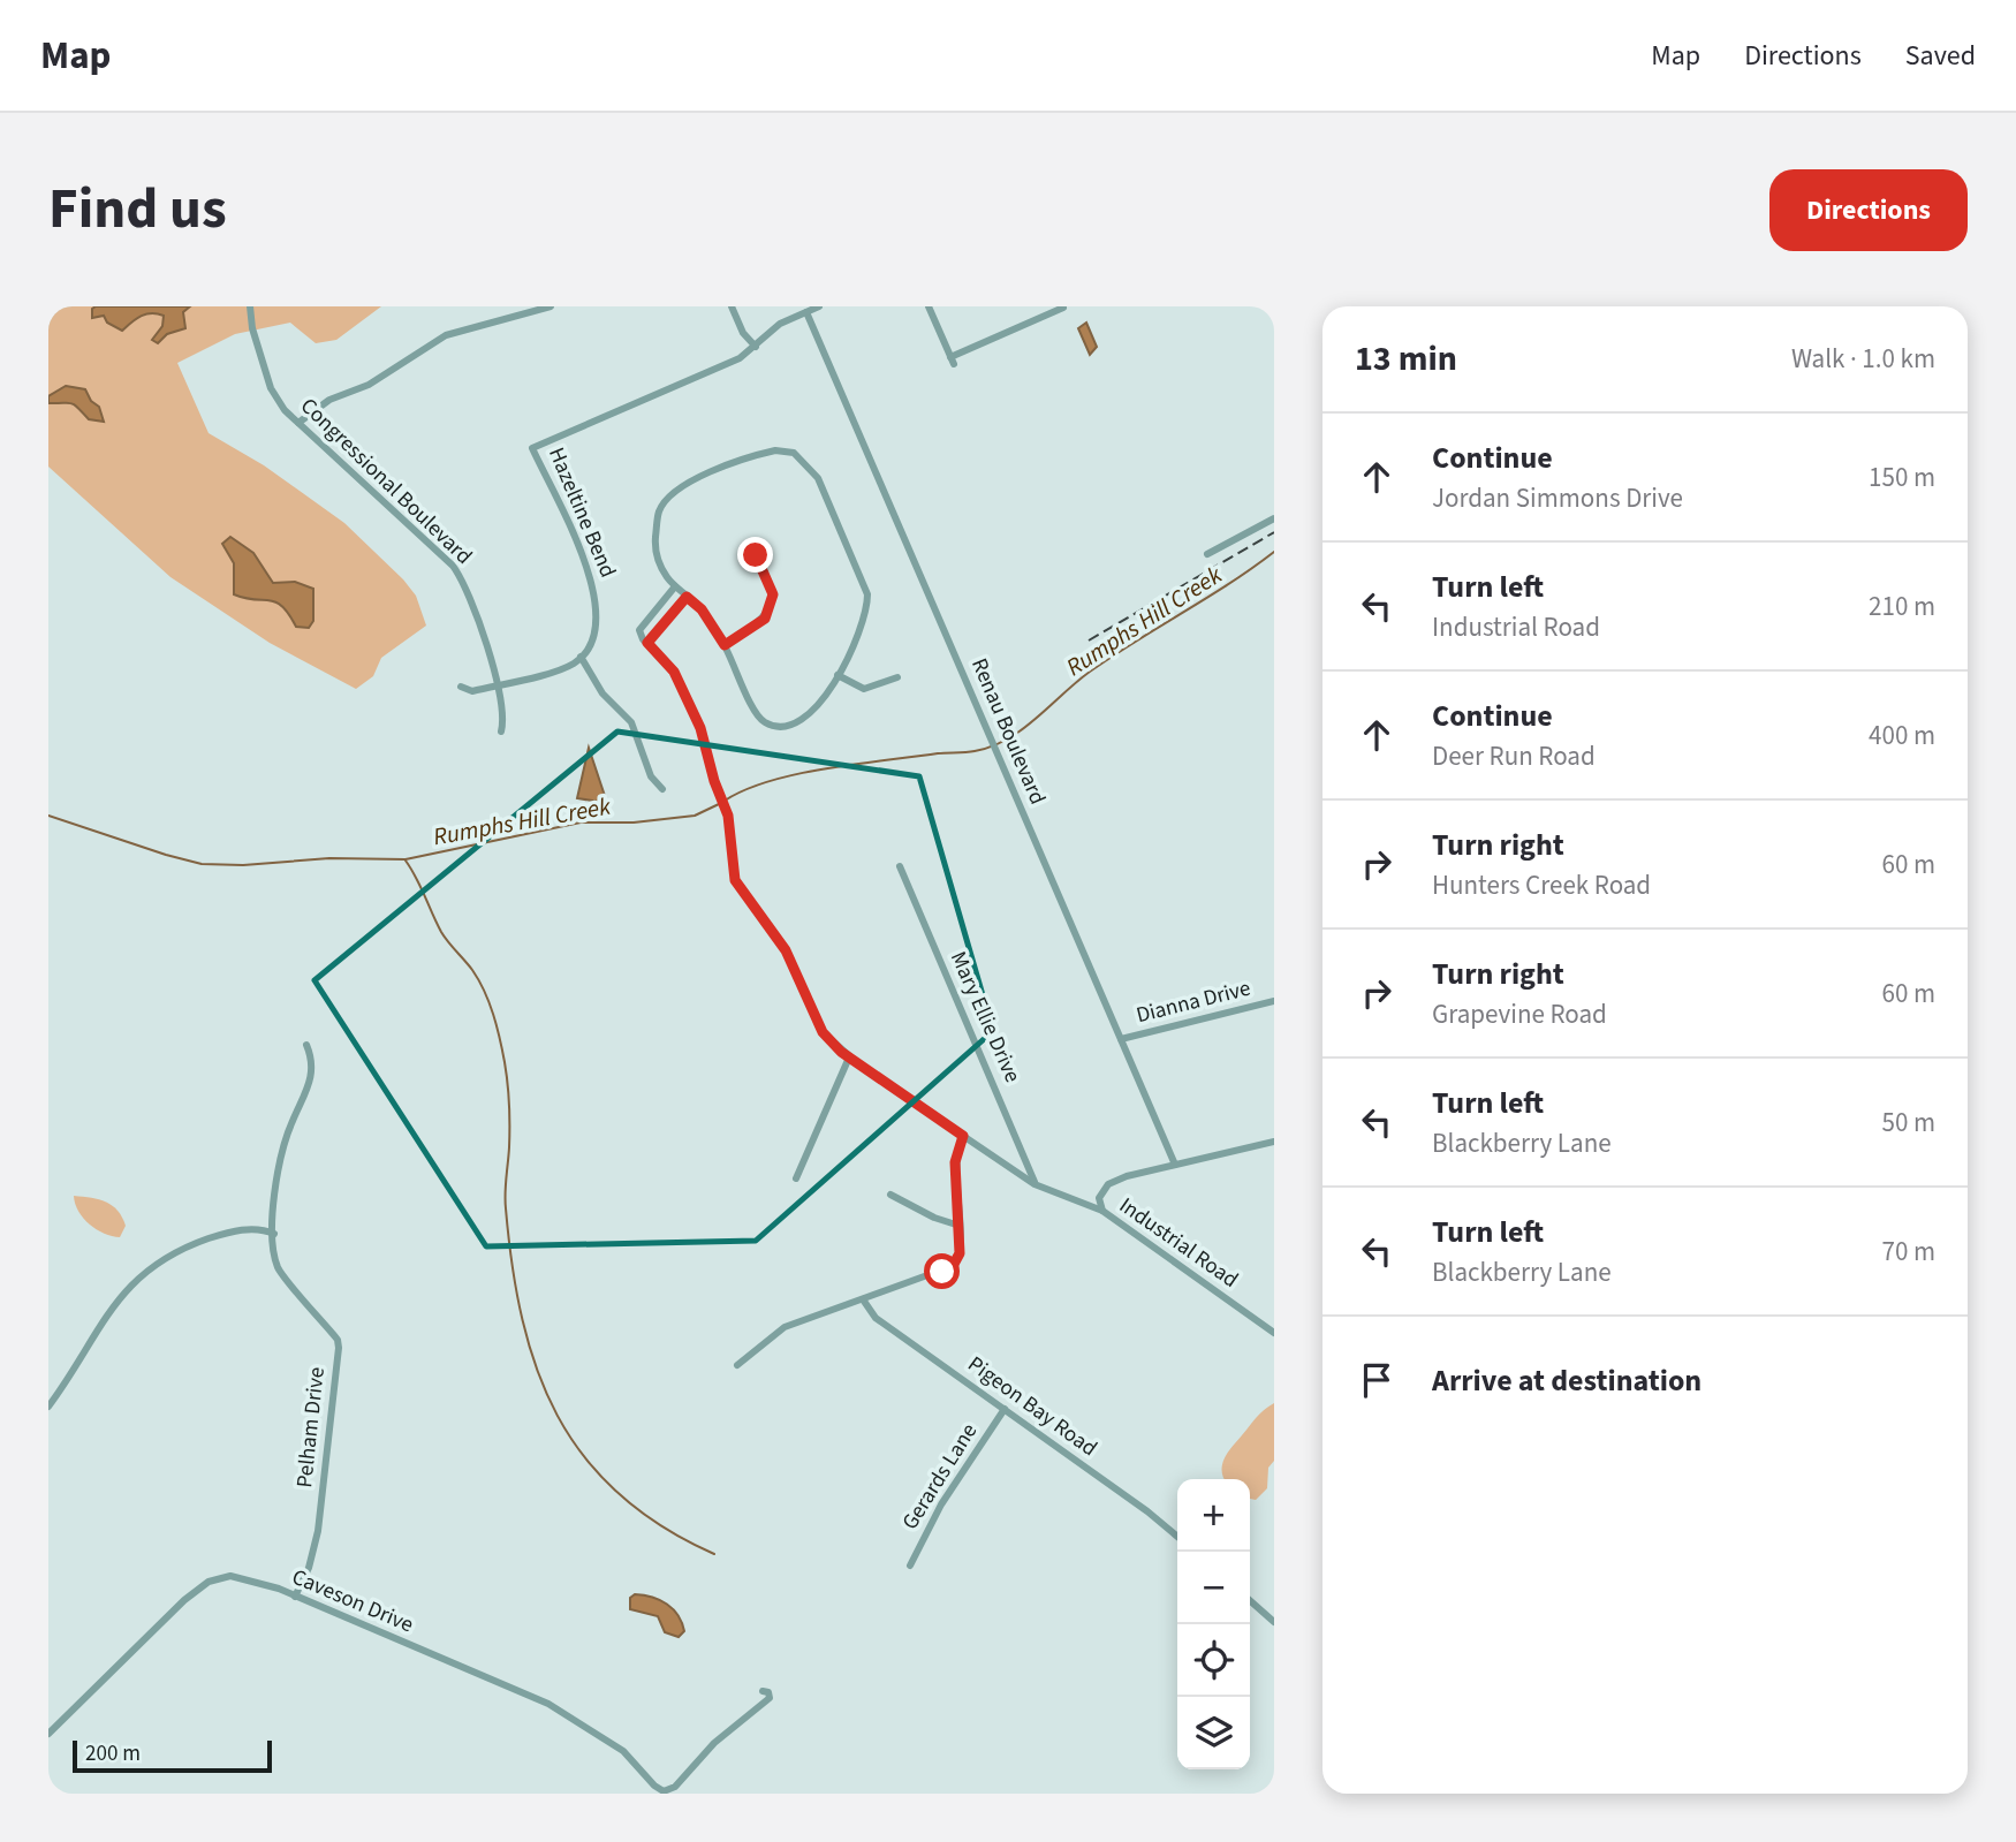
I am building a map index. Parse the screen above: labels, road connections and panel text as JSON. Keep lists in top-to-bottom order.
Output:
{
  "streets": {
    "street": [
      "Congressional Boulevard",
      "Hazeltine Bend",
      "Renau Boulevard",
      "Dianna Drive",
      "Mary Ellie Drive",
      "Industrial Road",
      "Pigeon Bay Road",
      "Pelham Drive",
      "Gerards Lane",
      "Caveson Drive"
    ]
  },
  "crossings": [
    ["Hazeltine Bend", "Renau Boulevard"],
    ["Renau Boulevard", "Dianna Drive"],
    ["Renau Boulevard", "Industrial Road"],
    ["Mary Ellie Drive", "Industrial Road"],
    ["Pigeon Bay Road", "Gerards Lane"],
    ["Pelham Drive", "Caveson Drive"]
  ],
  "water": ["Rumphs Hill Creek"],
  "scale_bar": "200 m",
  "page": {
    "header": "Map",
    "nav": ["Map", "Directions", "Saved"],
    "title": "Find us",
    "buttons": "Directions",
    "heading": ["13 min", "Walk · 1.0 km"],
    "list": [
      ["Continue", "Jordan Simmons Drive", "150 m"],
      ["Turn left", "Industrial Road", "210 m"],
      ["Continue", "Deer Run Road", "400 m"],
      ["Turn right", "Hunters Creek Road", "60 m"],
      ["Turn right", "Grapevine Road", "60 m"],
      ["Turn left", "Blackberry Lane", "50 m"],
      ["Turn left", "Blackberry Lane", "70 m"],
      "Arrive at destination"
    ],
    "map_buttons": ["+", "−"],
    "scale": "200 m"
  }
}
